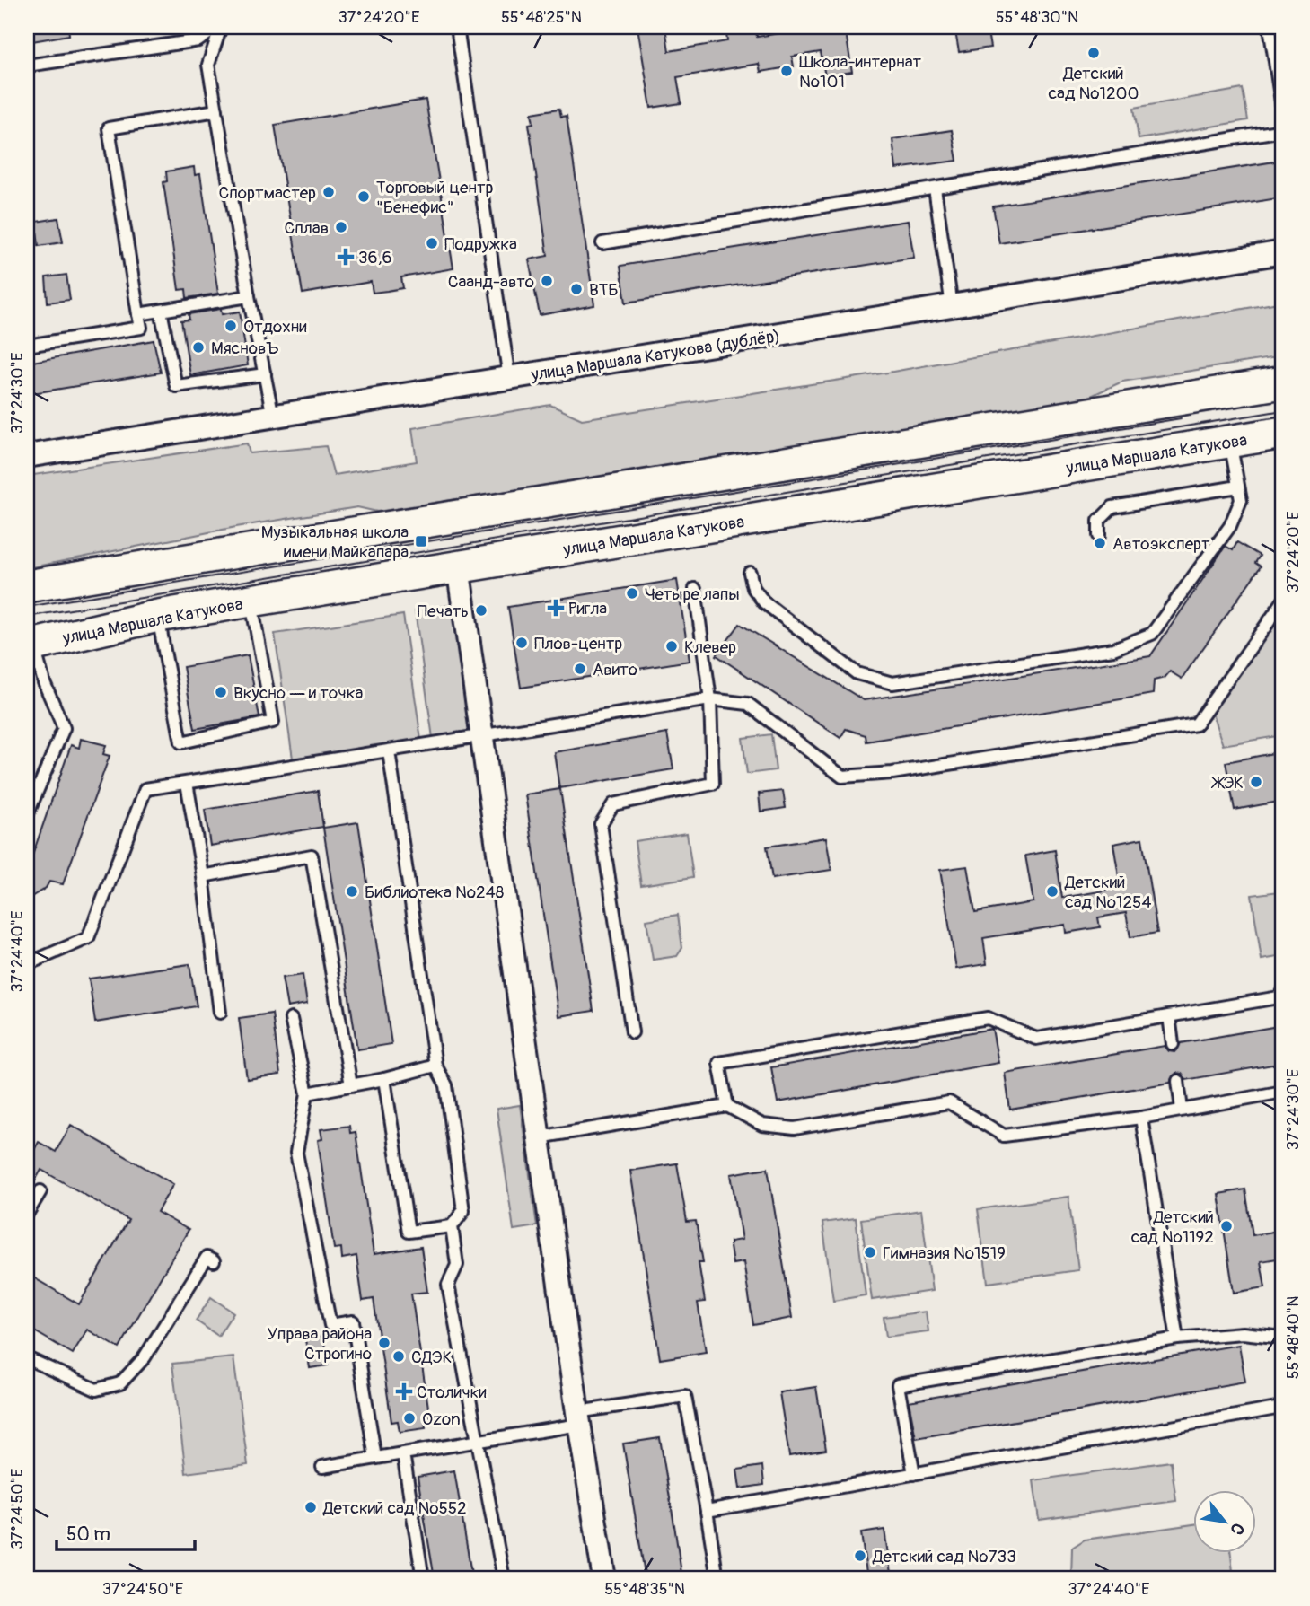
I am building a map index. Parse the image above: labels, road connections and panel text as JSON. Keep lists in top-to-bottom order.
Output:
{
  "streets": {
    "main road": ["улица Маршала Катукова"],
    "street": ["улица Маршала Катукова (дублёр)"]
  },
  "places": {
    "other": [
      "Детский сад №1200",
      "Школа-интернат №101",
      "Спортмастер",
      "Торговый центр \"Бенефис\"",
      "Сплав",
      "Подружка",
      "Саанд-авто",
      "ВТБ",
      "Отдохни",
      "МясновЪ",
      "Автоэксперт",
      "Четыре лапы",
      "Печать",
      "Плов-центр",
      "Клевер",
      "Авито",
      "Вкусно — и точка",
      "ЖЭК",
      "Библиотека №248",
      "Детский сад №1254",
      "Детский сад №1192",
      "Гимназия №1519",
      "Управа района Строгино",
      "СДЭК",
      "Ozon",
      "Детский сад №552",
      "Детский сад №733"
    ],
    "health": ["36,6", "Ригла", "Столички"],
    "transit": ["Музыкальная школа имени Майкапара"]
  },
  "scale_bar": "50 m",
  "north": "bottom right",
  "coordinates": [
    "37°24'20\"E",
    "55°48'25\"N",
    "55°48'30\"N",
    "37°24'30\"E",
    "37°24'40\"E",
    "55°48'40\"N",
    "37°24'50\"E",
    "55°48'35\"N"
  ]
}
